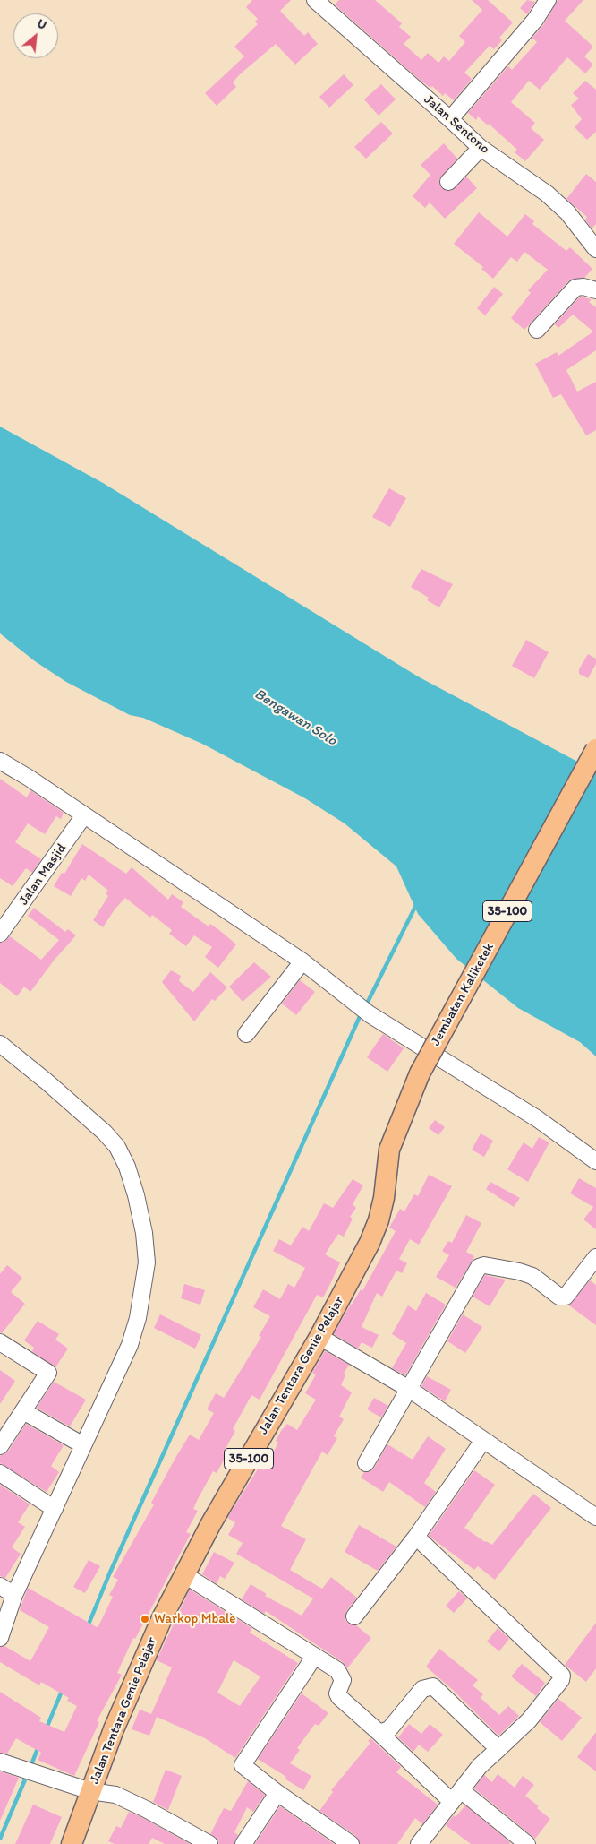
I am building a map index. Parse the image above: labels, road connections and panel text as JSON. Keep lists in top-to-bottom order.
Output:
{
  "streets": {
    "main road": ["35-100", "Jembatan Kaliketek", "Jalan Tentara Genie Pelajar"],
    "street": ["Jalan Sentono", "Jalan Masjid"]
  },
  "crossings": [
    ["Jembatan Kaliketek", "Jalan Tentara Genie Pelajar"]
  ],
  "water": ["Bengawan Solo"],
  "places": ["Warkop Mbale"],
  "north": "top right"
}
